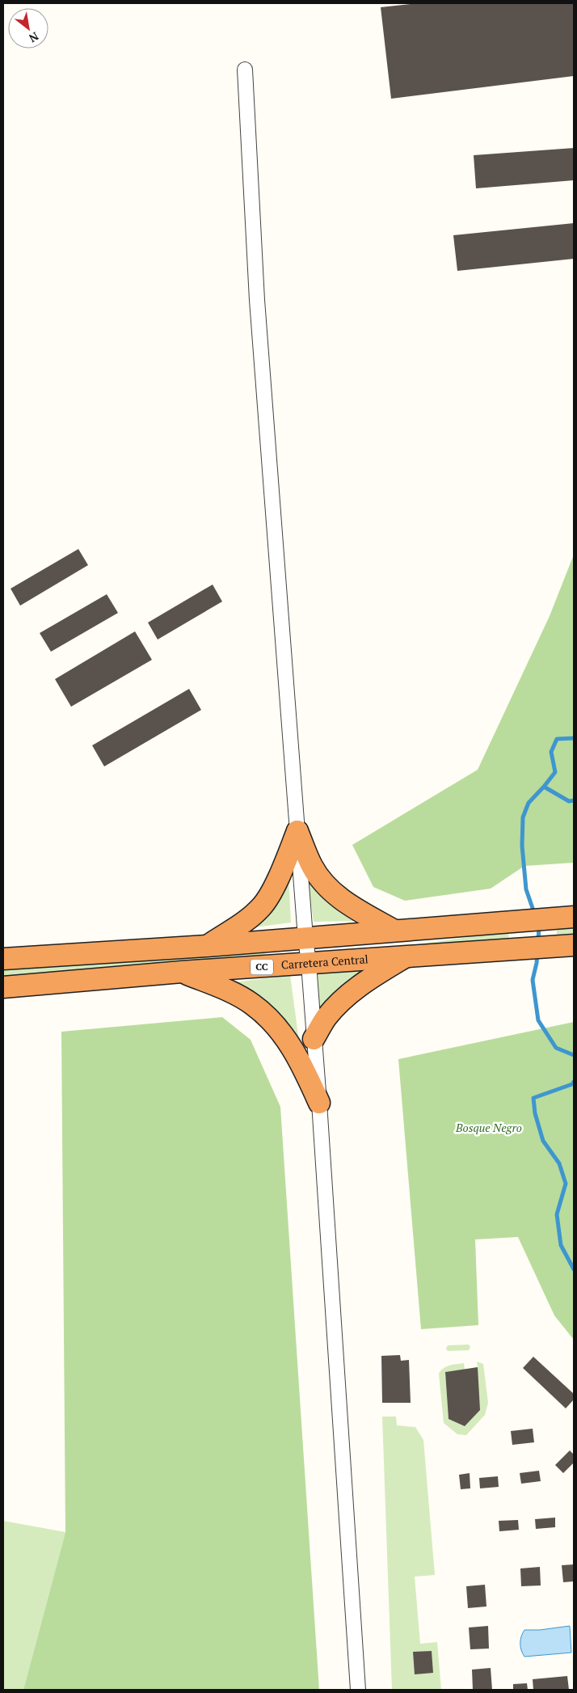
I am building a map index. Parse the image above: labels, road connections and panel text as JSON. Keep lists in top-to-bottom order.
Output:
{
  "streets": {
    "highway": ["Carretera Central", "CC"]
  },
  "parks": ["Bosque Negro"],
  "north": "bottom right"
}
